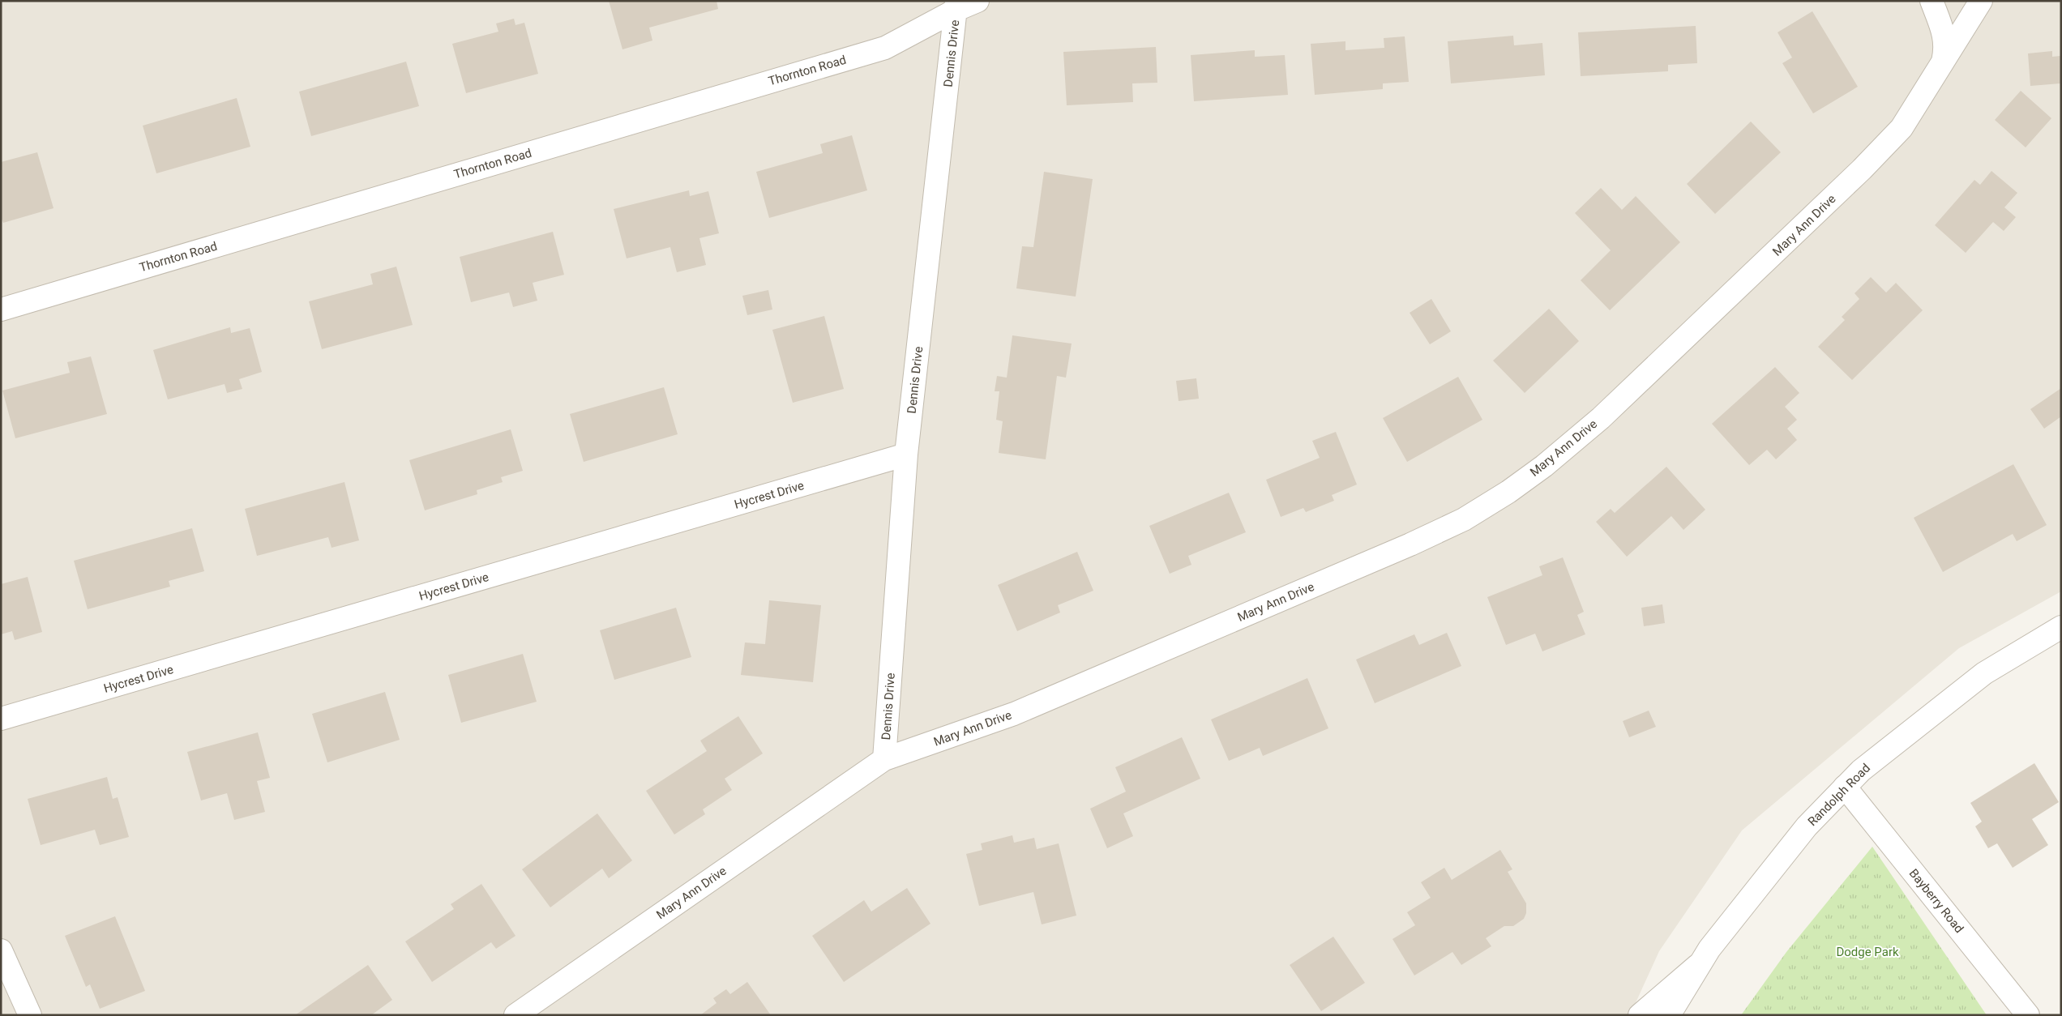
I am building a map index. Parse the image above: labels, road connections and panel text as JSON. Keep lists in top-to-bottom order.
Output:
{
  "streets": {
    "street": [
      "Dennis Drive",
      "Thornton Road",
      "Mary Ann Drive",
      "Hycrest Drive",
      "Randolph Road",
      "Bayberry Road"
    ]
  },
  "crossings": [
    ["Dennis Drive", "Thornton Road"],
    ["Dennis Drive", "Mary Ann Drive"],
    ["Dennis Drive", "Hycrest Drive"],
    ["Randolph Road", "Bayberry Road"]
  ],
  "parks": ["Dodge Park"]
}
